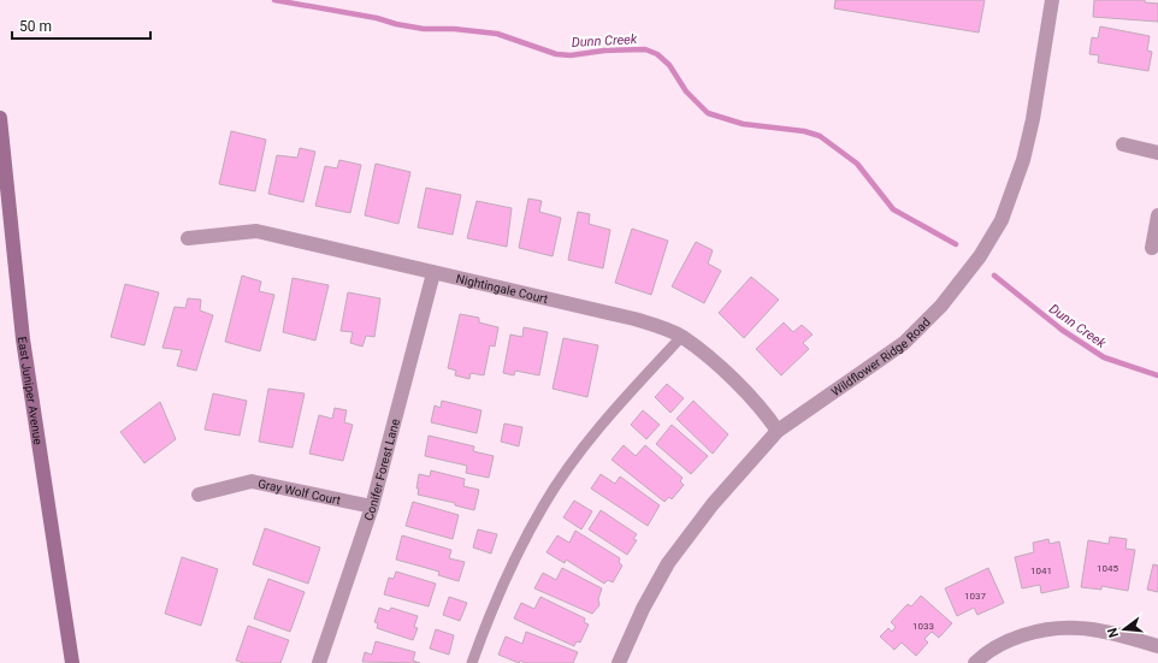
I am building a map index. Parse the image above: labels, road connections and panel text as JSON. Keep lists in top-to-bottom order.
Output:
{
  "streets": {
    "street": [
      "Nightingale Court",
      "Wildflower Ridge Road",
      "East Juniper Avenue",
      "Conifer Forest Lane",
      "Gray Wolf Court"
    ]
  },
  "crossings": [
    ["Nightingale Court", "Wildflower Ridge Road"],
    ["Nightingale Court", "Conifer Forest Lane"],
    ["Conifer Forest Lane", "Gray Wolf Court"]
  ],
  "water": ["Dunn Creek"],
  "house_numbers": [
    "1045",
    "1041",
    "1037",
    "1033"
  ],
  "scale_bar": "50 m",
  "north": "left"
}
